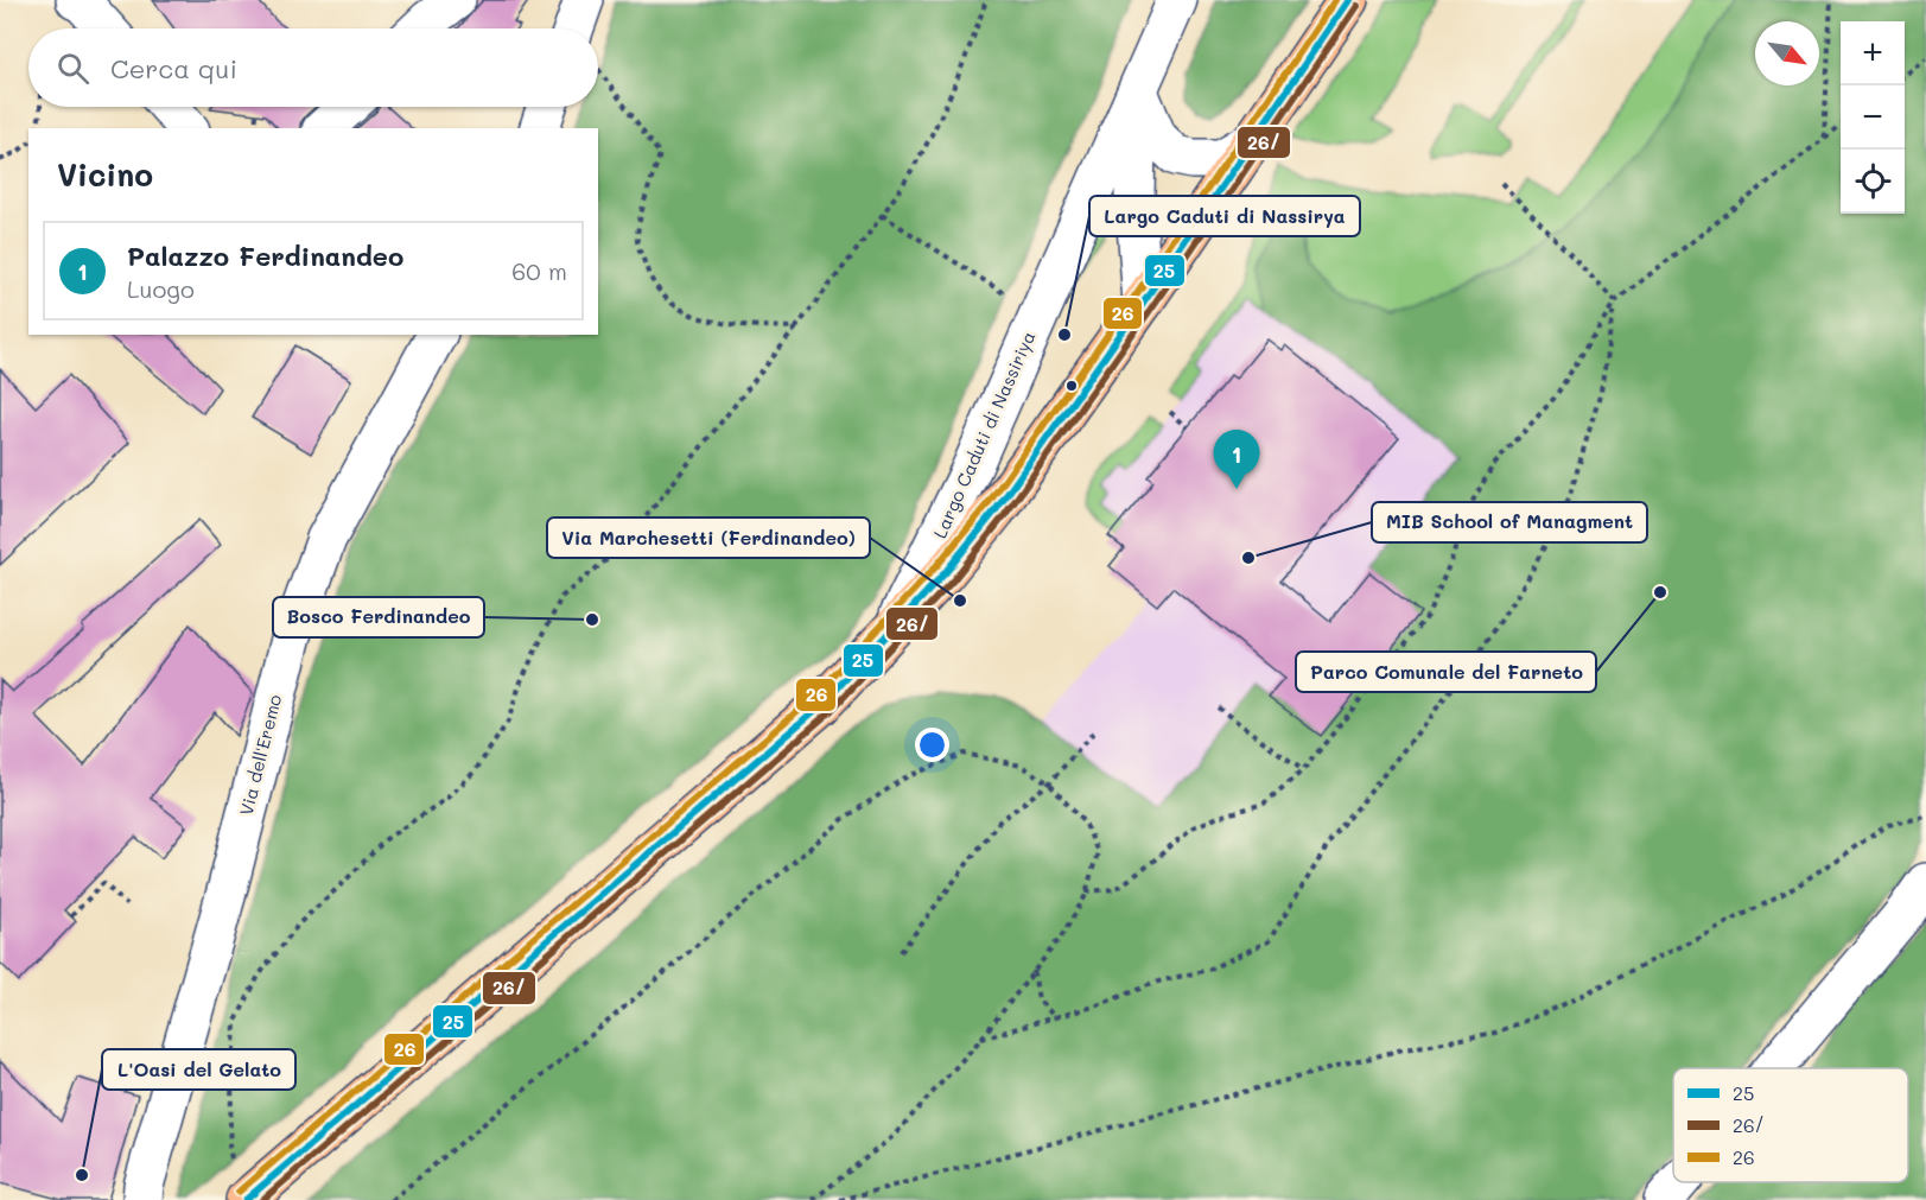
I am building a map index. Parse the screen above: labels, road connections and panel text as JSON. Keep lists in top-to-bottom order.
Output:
{
  "streets": {
    "main road": ["Largo Caduti di Nassiriya"],
    "street": ["Via dell'Eremo"]
  },
  "places": [
    "Largo Caduti di Nassirya",
    "MIB School of Managment",
    "Parco Comunale del Farneto",
    "Via Marchesetti (Ferdinandeo)",
    "Bosco Ferdinandeo",
    "L'Oasi del Gelato"
  ],
  "lines": ["transit line 25", "transit line 26", "transit line 26/"],
  "legend": ["25", "26/", "26"],
  "north": "bottom right",
  "page": {
    "map_buttons": ["+", "−"],
    "search": "Cerca qui",
    "heading": "Vicino",
    "list": [
      {
        "mark": "1",
        "name": "Palazzo Ferdinandeo",
        "note": "Luogo",
        "value": "60 m"
      }
    ],
    "pins": "1"
  }
}
